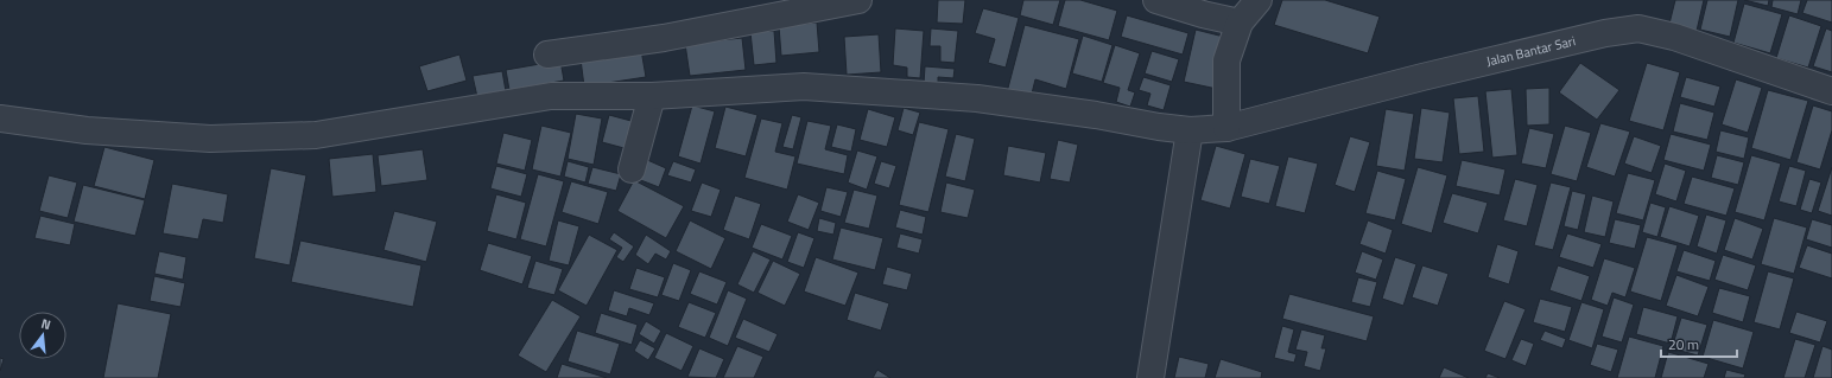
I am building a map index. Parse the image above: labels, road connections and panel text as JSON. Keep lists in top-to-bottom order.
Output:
{
  "streets": {
    "street": ["Jalan Bantar Sari"]
  },
  "scale_bar": "20 m",
  "north": "top"
}
